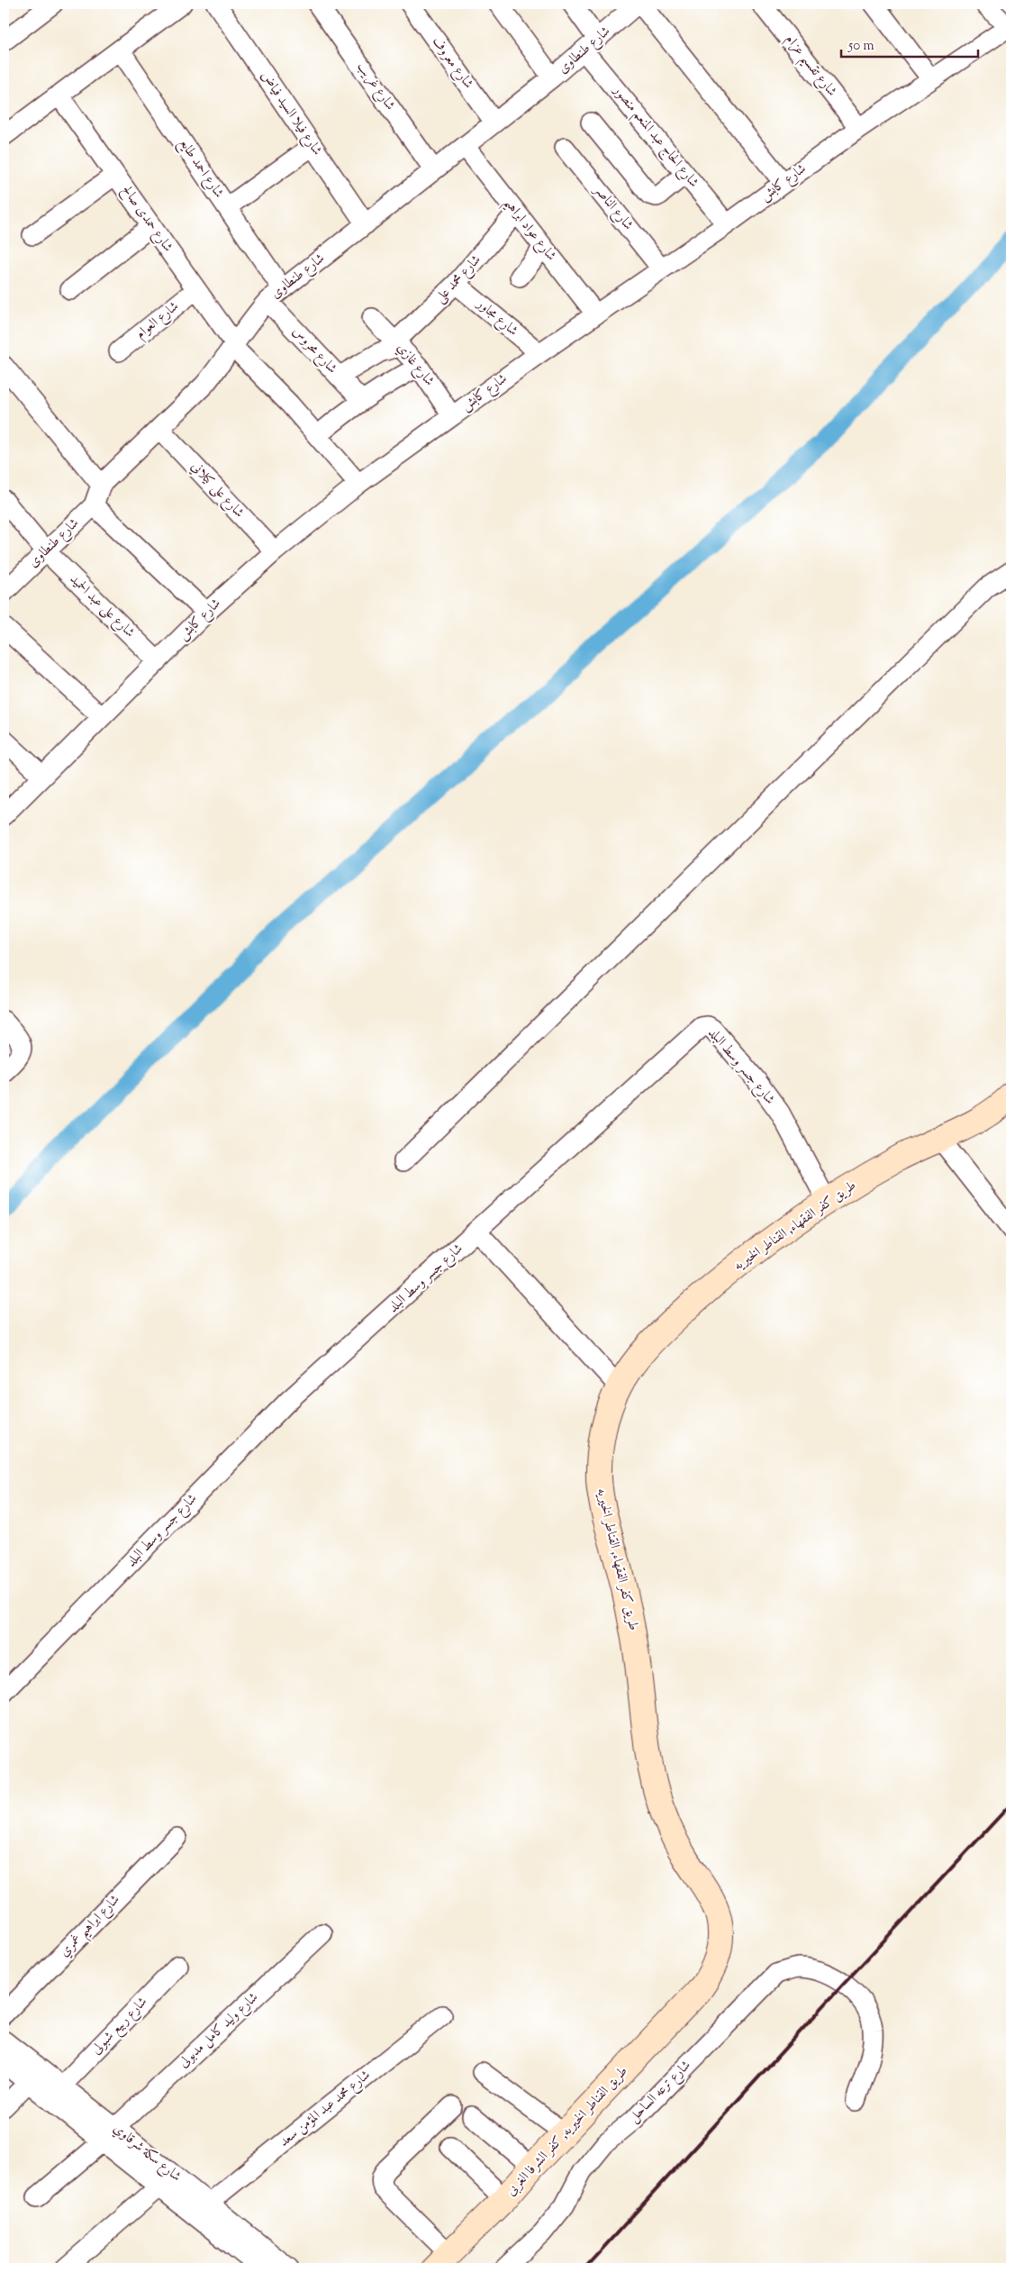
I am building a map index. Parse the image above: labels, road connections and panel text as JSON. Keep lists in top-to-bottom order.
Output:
{
  "streets": {
    "street": [
      "شارع طنطاوى",
      "شارع معروف",
      "شارع تقسيم عزام",
      "شارع غريب",
      "شارع فيلا السيد فياض",
      "شارع الحاج عبد المنعم منصور",
      "شارع احمد طايع",
      "شارع كابش",
      "شارع الناصر",
      "شارع حمدى صالح",
      "شارع عواد ابراهيم",
      "شارع محمد على",
      "شارع مجاور",
      "شارع العوام",
      "شارع محروس",
      "شارع غازي",
      "شارع على كيلاني",
      "شارع على عبد الحميد",
      "شارع جسر وسط البلد",
      "طريق كفر الفقهاء, القناطر الخيريه",
      "شارع ابراهيم غمري",
      "شارع ربيع شبولى",
      "شارع وليد كامل مدبولى",
      "شارع ترعه الساحل",
      "شارع محمد عبد المؤمن سعد",
      "طريق القناطر الخيريه, كفر الشرفا الغربى",
      "شارع سكة شرقاوي"
    ]
  },
  "crossings": [
    ["شارع طنطاوى", "شارع معروف"],
    ["شارع طنطاوى", "شارع غريب"],
    ["شارع طنطاوى", "شارع فيلا السيد فياض"],
    ["شارع طنطاوى", "شارع الحاج عبد المنعم منصور"],
    ["شارع طنطاوى", "شارع احمد طايع"],
    ["شارع طنطاوى", "شارع حمدى صالح"],
    ["شارع طنطاوى", "شارع عواد ابراهيم"],
    ["شارع طنطاوى", "شارع محروس"],
    ["شارع طنطاوى", "شارع على كيلاني"],
    ["شارع طنطاوى", "شارع على عبد الحميد"],
    ["شارع تقسيم عزام", "شارع كابش"],
    ["شارع الحاج عبد المنعم منصور", "شارع كابش"],
    ["شارع احمد طايع", "شارع محروس"],
    ["شارع كابش", "شارع الناصر"],
    ["شارع كابش", "شارع حمدى صالح"],
    ["شارع كابش", "شارع عواد ابراهيم"],
    ["شارع كابش", "شارع مجاور"],
    ["شارع كابش", "شارع غازي"],
    ["شارع كابش", "شارع على كيلاني"],
    ["شارع كابش", "شارع على عبد الحميد"],
    ["شارع حمدى صالح", "شارع العوام"],
    ["شارع عواد ابراهيم", "شارع محمد على"],
    ["شارع محمد على", "شارع مجاور"],
    ["شارع محمد على", "شارع غازي"],
    ["شارع جسر وسط البلد", "طريق كفر الفقهاء, القناطر الخيريه"],
    ["طريق كفر الفقهاء, القناطر الخيريه", "طريق القناطر الخيريه, كفر الشرفا الغربى"],
    ["شارع ربيع شبولى", "شارع سكة شرقاوي"],
    ["شارع وليد كامل مدبولى", "شارع سكة شرقاوي"],
    ["شارع محمد عبد المؤمن سعد", "شارع سكة شرقاوي"]
  ],
  "scale_bar": "50 m"
}
